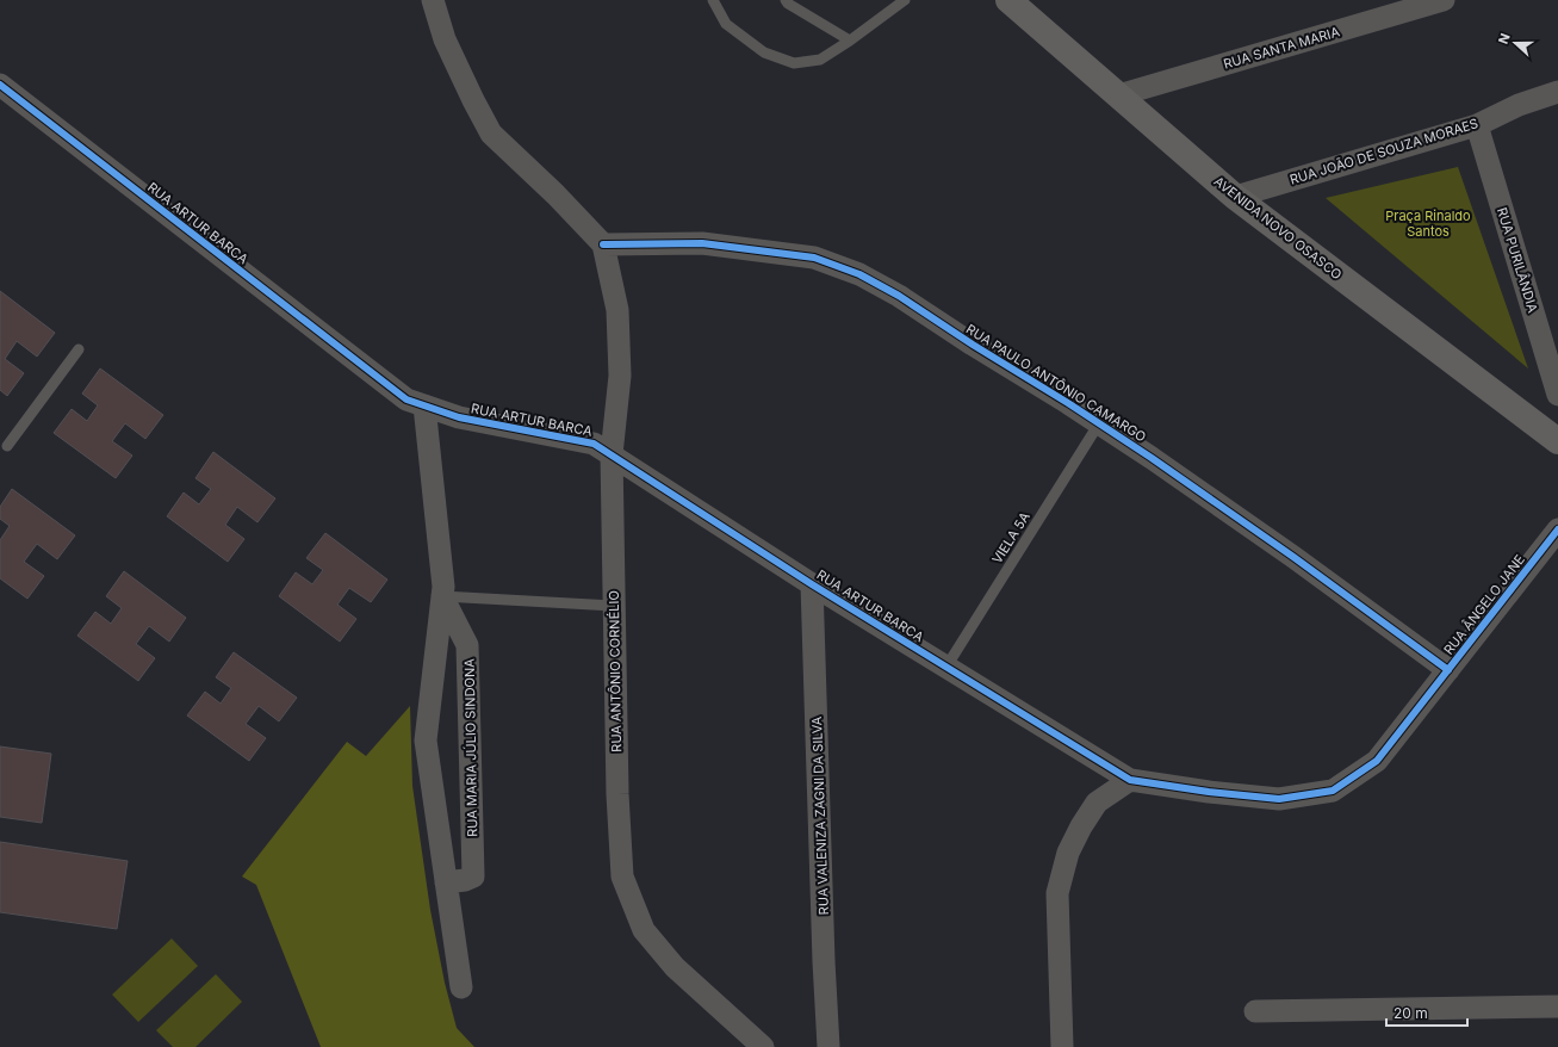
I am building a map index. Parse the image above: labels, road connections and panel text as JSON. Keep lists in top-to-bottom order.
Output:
{
  "streets": {
    "main road": ["AVENIDA NOVO OSASCO"],
    "street": [
      "RUA SANTA MARIA",
      "RUA JOÃO DE SOUZA MORAES",
      "RUA ARTUR BARCA",
      "RUA PURILÂNDIA",
      "RUA PAULO ANTÔNIO CAMARGO",
      "RUA ÂNGELO JANE",
      "RUA ANTÔNIO CORNÉLIO",
      "RUA MARIA JÚLIO SINDONA",
      "RUA VALENIZA ZAGNI DA SILVA"
    ],
    "lane": ["VIELA 5A"]
  },
  "crossings": [
    ["RUA SANTA MARIA", "AVENIDA NOVO OSASCO"],
    ["RUA JOÃO DE SOUZA MORAES", "AVENIDA NOVO OSASCO"],
    ["RUA JOÃO DE SOUZA MORAES", "RUA PURILÂNDIA"],
    ["RUA ARTUR BARCA", "VIELA 5A"],
    ["RUA ARTUR BARCA", "RUA ÂNGELO JANE"],
    ["RUA ARTUR BARCA", "RUA ANTÔNIO CORNÉLIO"],
    ["RUA ARTUR BARCA", "RUA MARIA JÚLIO SINDONA"],
    ["RUA ARTUR BARCA", "RUA VALENIZA ZAGNI DA SILVA"],
    ["RUA PAULO ANTÔNIO CAMARGO", "VIELA 5A"],
    ["RUA PAULO ANTÔNIO CAMARGO", "RUA ÂNGELO JANE"],
    ["RUA PAULO ANTÔNIO CAMARGO", "RUA ANTÔNIO CORNÉLIO"]
  ],
  "parks": ["Praça Rinaldo Santos"],
  "scale_bar": "20 m",
  "north": "left"
}
